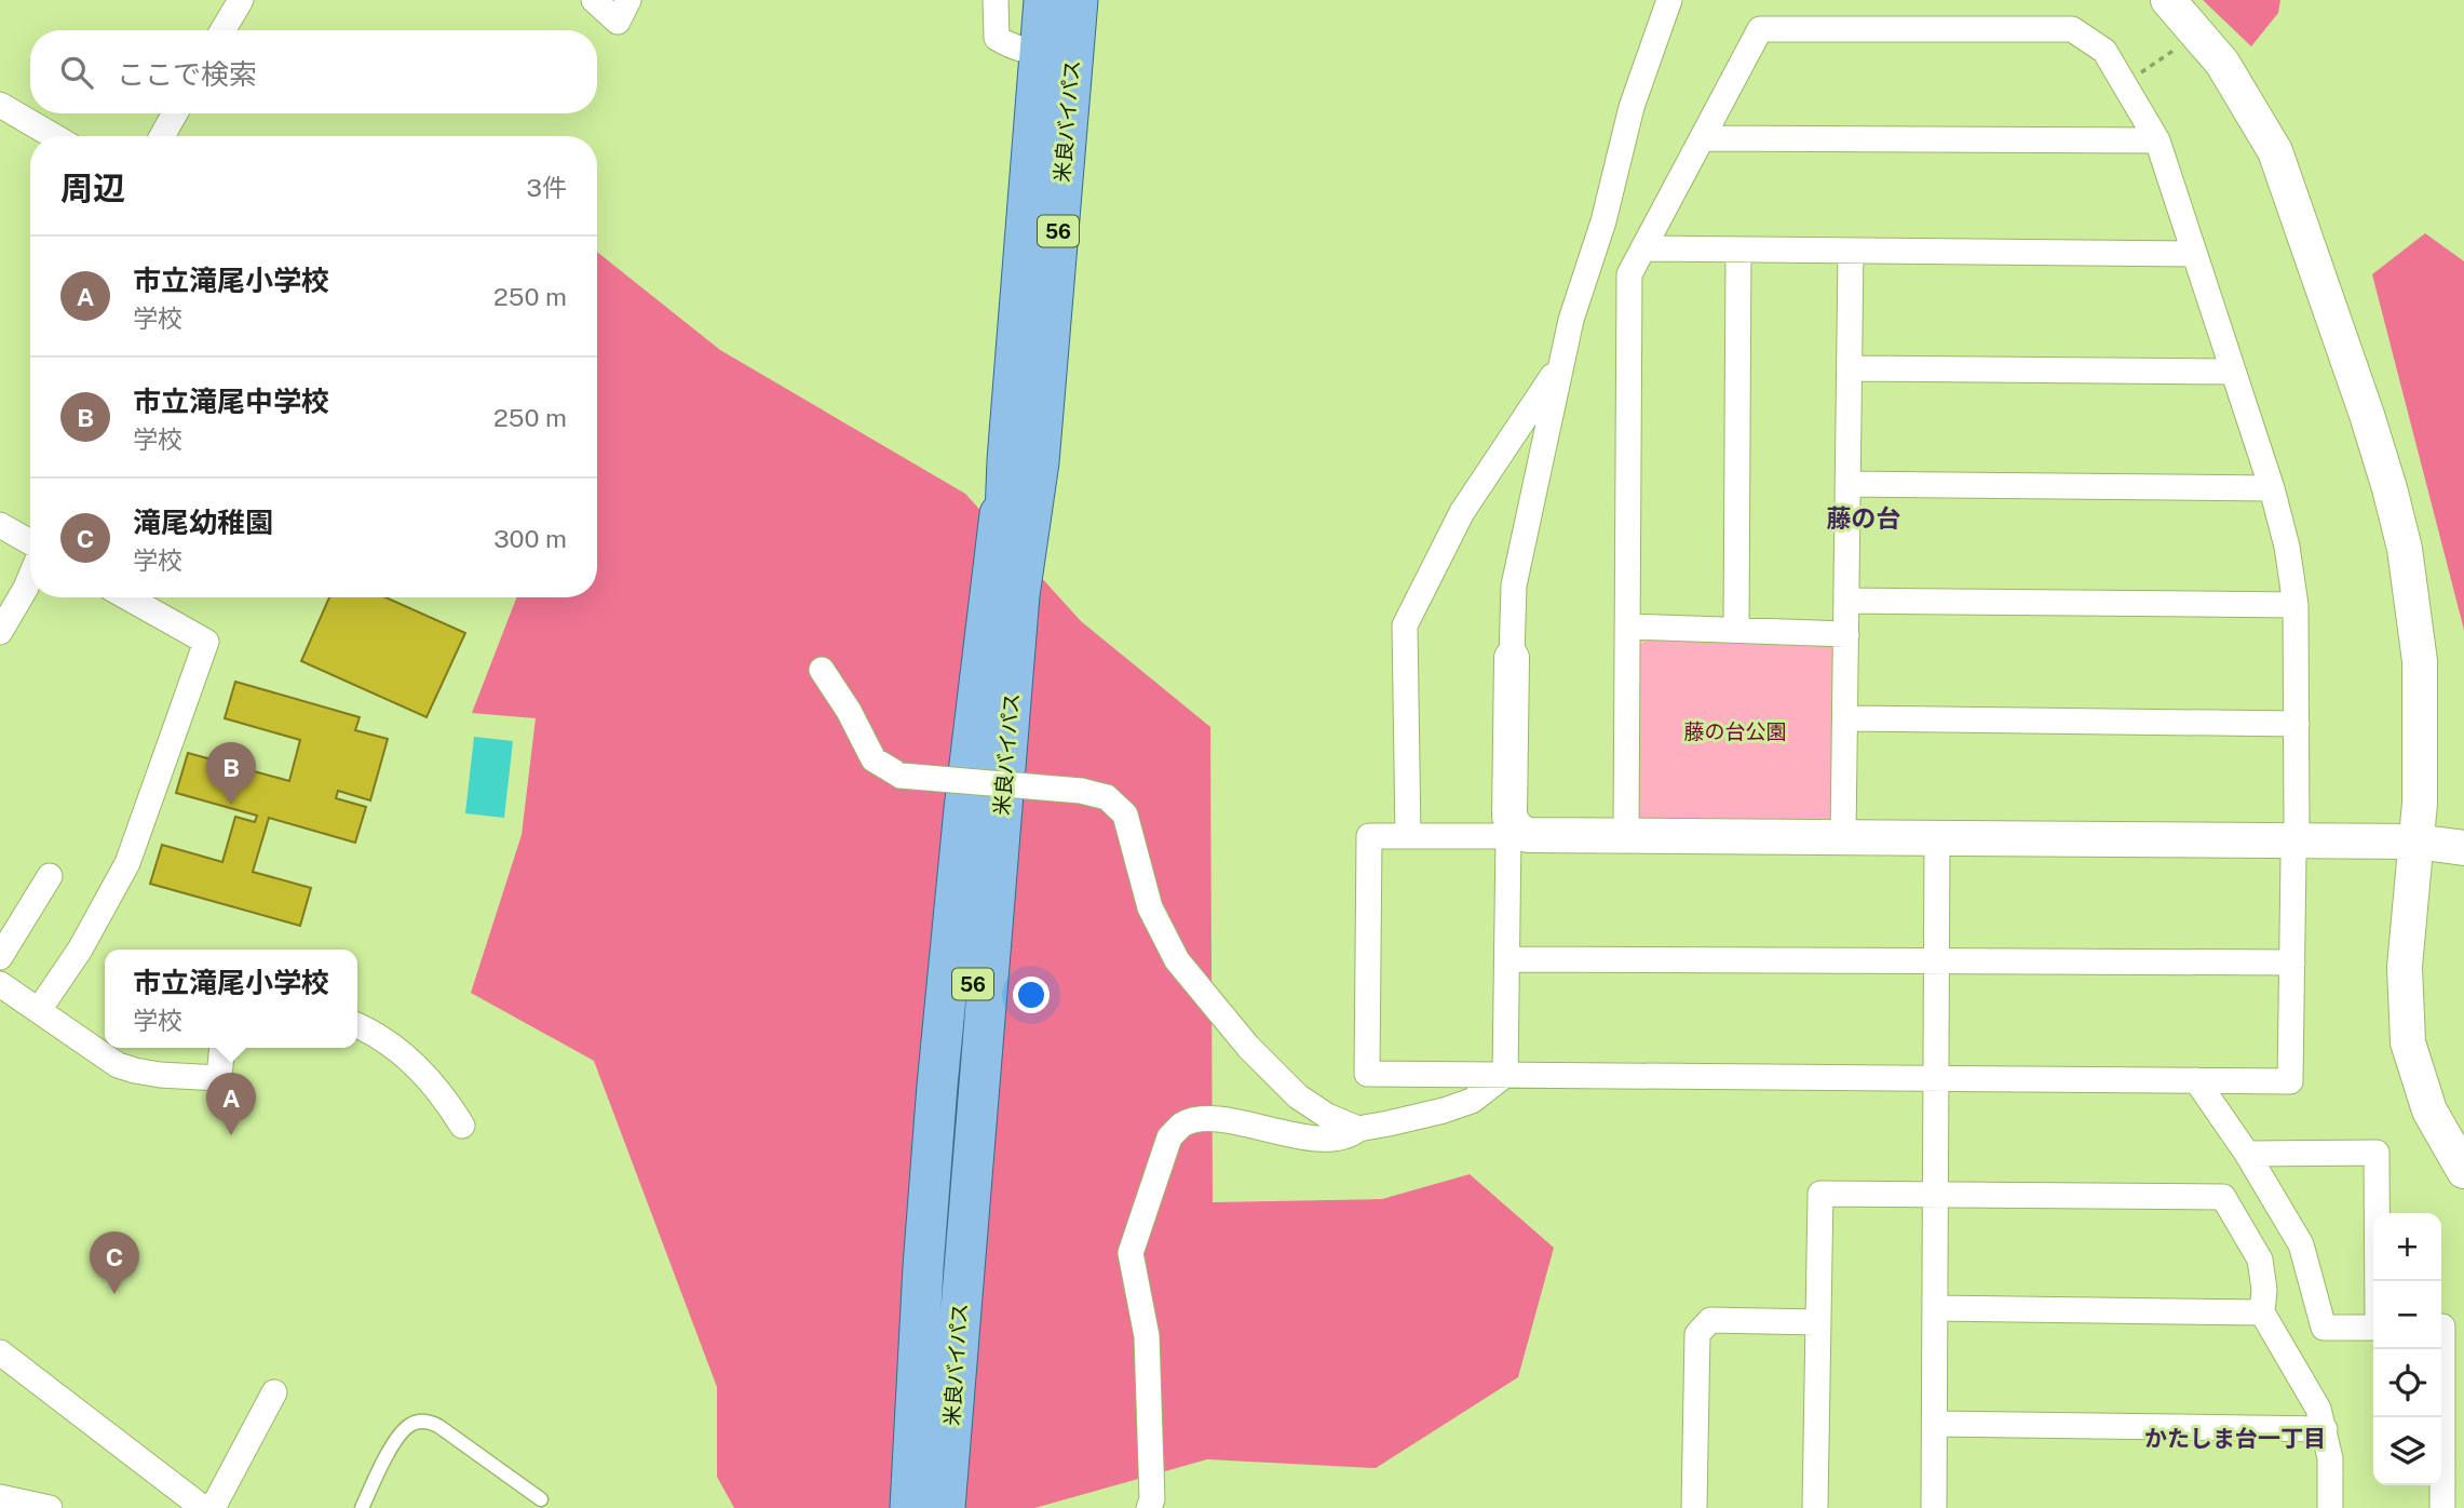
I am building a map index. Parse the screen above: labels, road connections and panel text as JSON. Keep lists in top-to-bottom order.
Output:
{
  "streets": {
    "main road": ["米良バイパス", "56"]
  },
  "districts": ["藤の台", "かたしま台一丁目"],
  "parks": ["藤の台公園"],
  "page": {
    "search": "ここで検索",
    "heading": ["周辺", "3件"],
    "list": [
      {
        "mark": "A",
        "name": "市立滝尾小学校",
        "note": "学校",
        "value": "250 m"
      },
      {
        "mark": "B",
        "name": "市立滝尾中学校",
        "note": "学校",
        "value": "250 m"
      },
      {
        "mark": "C",
        "name": "滝尾幼稚園",
        "note": "学校",
        "value": "300 m"
      }
    ],
    "pins": ["B", "A", "C"],
    "popup": ["市立滝尾小学校", "学校"],
    "map_buttons": ["+", "−"]
  }
}
